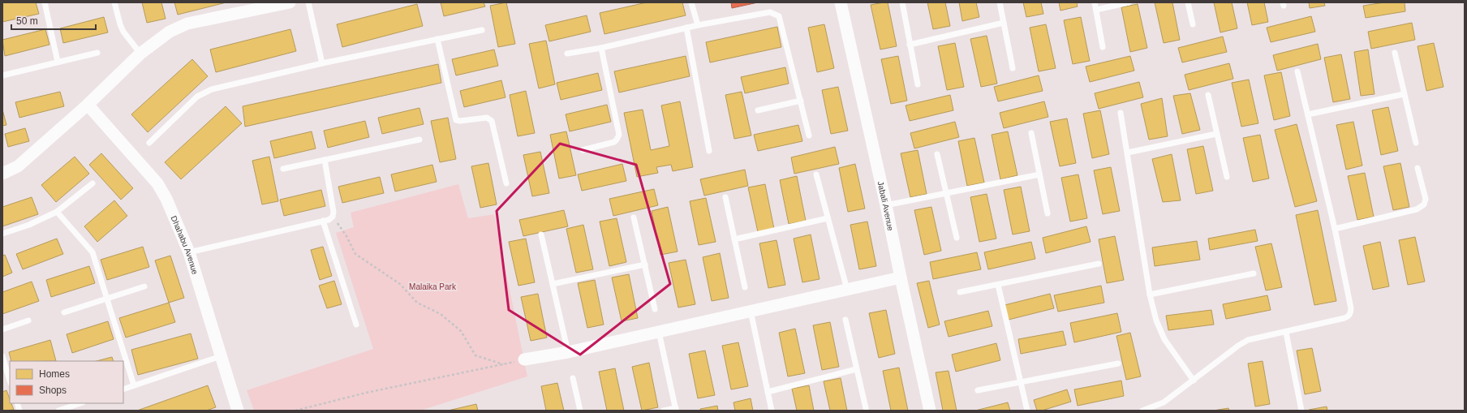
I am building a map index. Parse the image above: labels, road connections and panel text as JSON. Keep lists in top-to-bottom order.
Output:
{
  "streets": {
    "street": ["Jabali Avenue", "Dhahabu Avenue"]
  },
  "parks": ["Malaika Park"],
  "legend": ["Homes", "Shops"],
  "scale_bar": "50 m"
}
